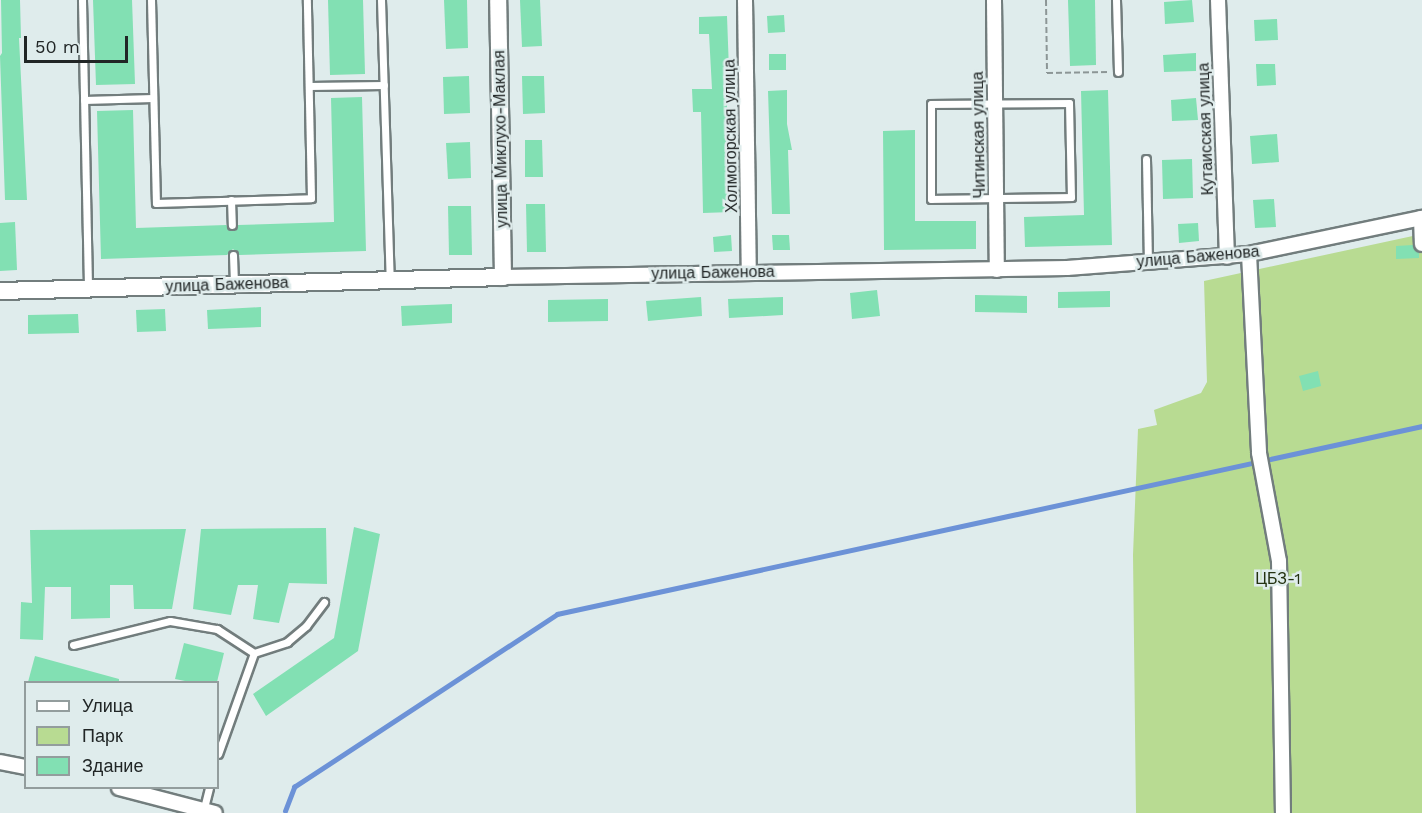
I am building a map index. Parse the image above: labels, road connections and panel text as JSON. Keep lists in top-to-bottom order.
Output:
{
  "streets": {
    "street": [
      "Кутаисская улица",
      "Читинская улица",
      "Холмогорская улица",
      "улица Миклухо-Маклая",
      "улица Баженова"
    ]
  },
  "crossings": [
    ["Кутаисская улица", "улица Баженова"],
    ["Читинская улица", "улица Баженова"],
    ["Холмогорская улица", "улица Баженова"],
    ["улица Миклухо-Маклая", "улица Баженова"]
  ],
  "parks": ["ЦБЗ-1"],
  "legend": ["Улица", "Парк", "Здание"],
  "scale_bar": "50 m"
}
